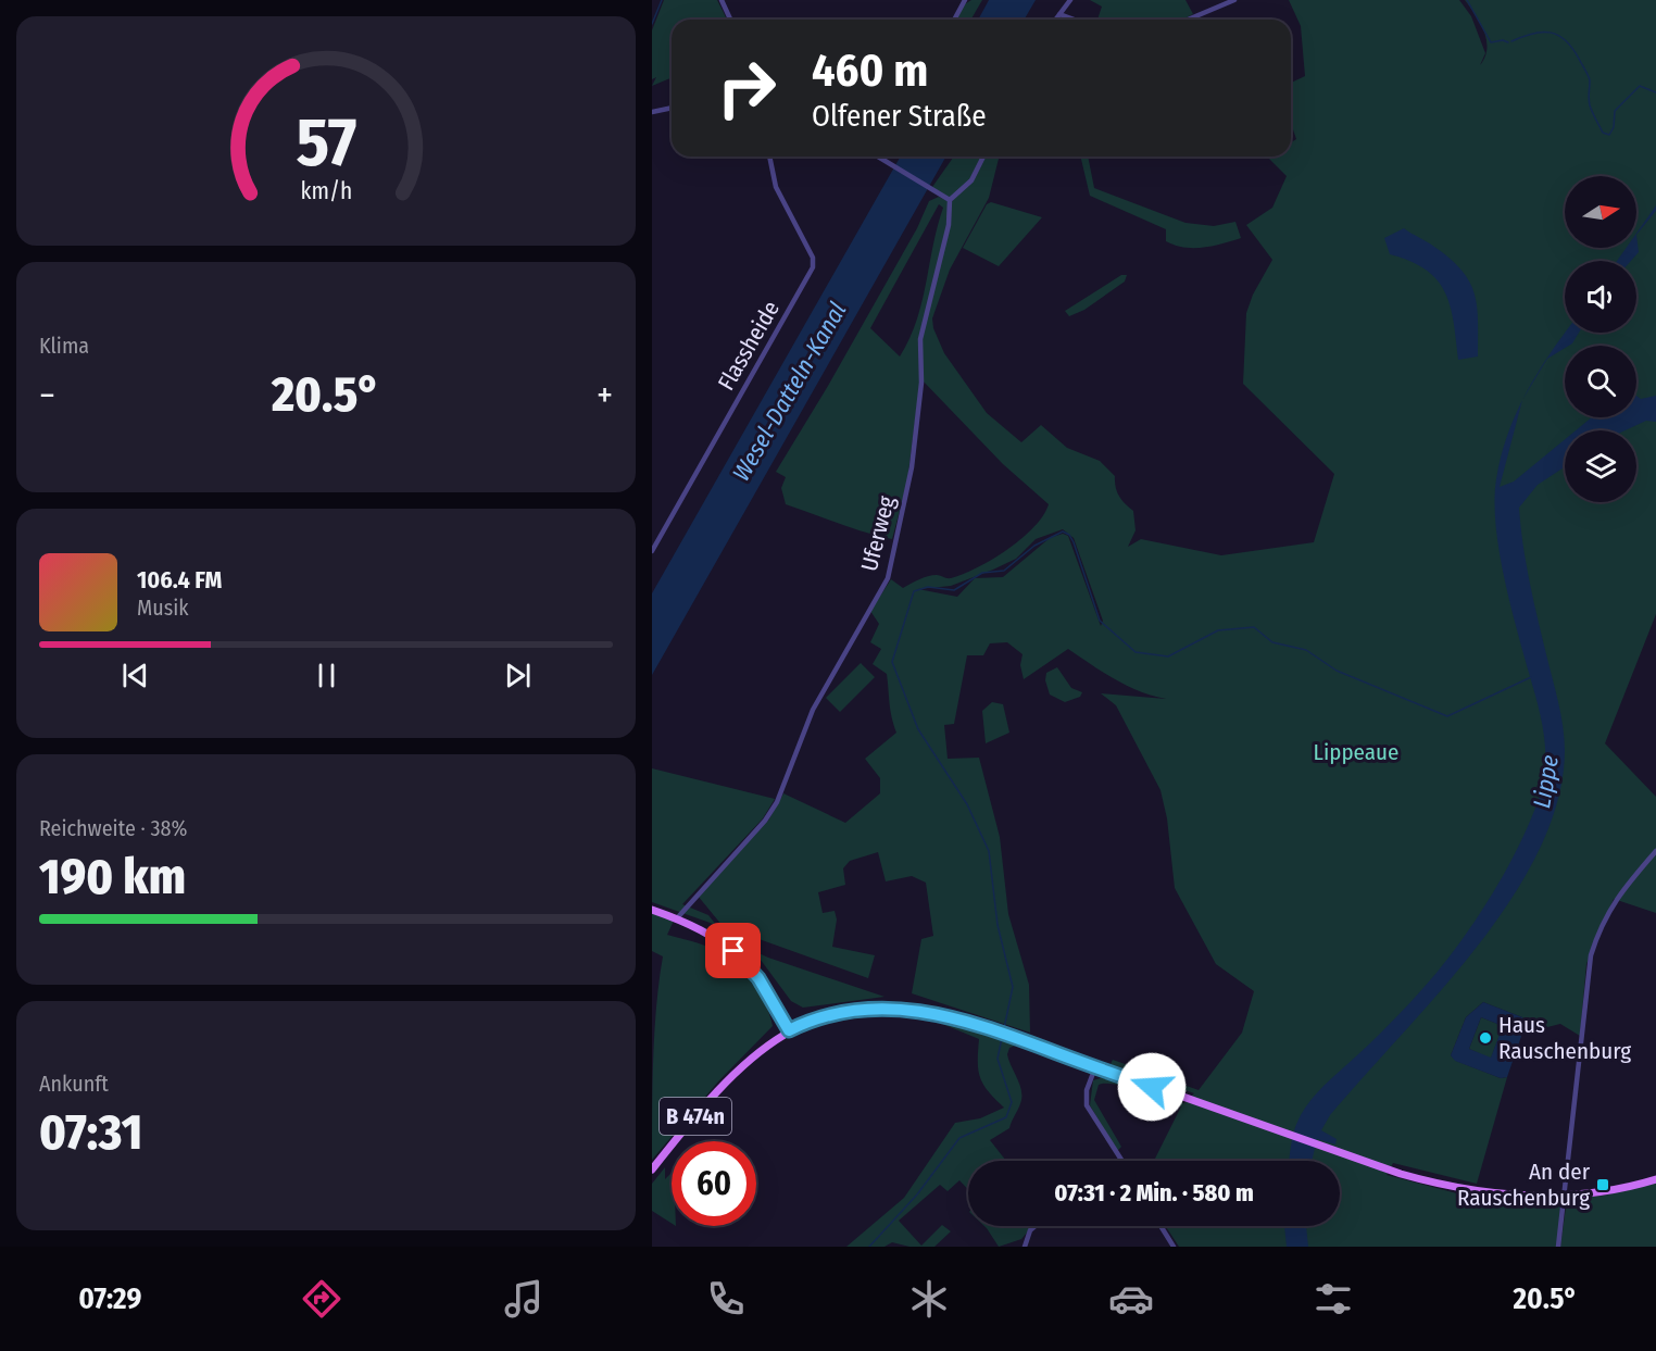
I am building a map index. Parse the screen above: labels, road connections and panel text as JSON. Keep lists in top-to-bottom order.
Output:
{
  "streets": {
    "main road": ["B 474n"],
    "street": ["Flassheide", "Uferweg"]
  },
  "water": ["Wesel-Datteln-Kanal", "Lippe"],
  "parks": ["Lippeaue"],
  "places": {
    "other": ["Haus Rauschenburg"],
    "transit": ["An der Rauschenburg"]
  },
  "north": "right",
  "page": {
    "turn": ["460 m", "Olfener Straße"],
    "tile": [
      "Klima",
      ["Reichweite · 38%", "190 km"],
      ["Ankunft", "07:31"]
    ],
    "heat": ["−", "20.5°", "+"],
    "song": ["106.4 FM", "Musik"],
    "limit": "60",
    "trip": "07:31 · 2 Min. · 580 m",
    "tabs": ["07:29", "20.5°"],
    "gauge": ["57", "km/h"]
  }
}
